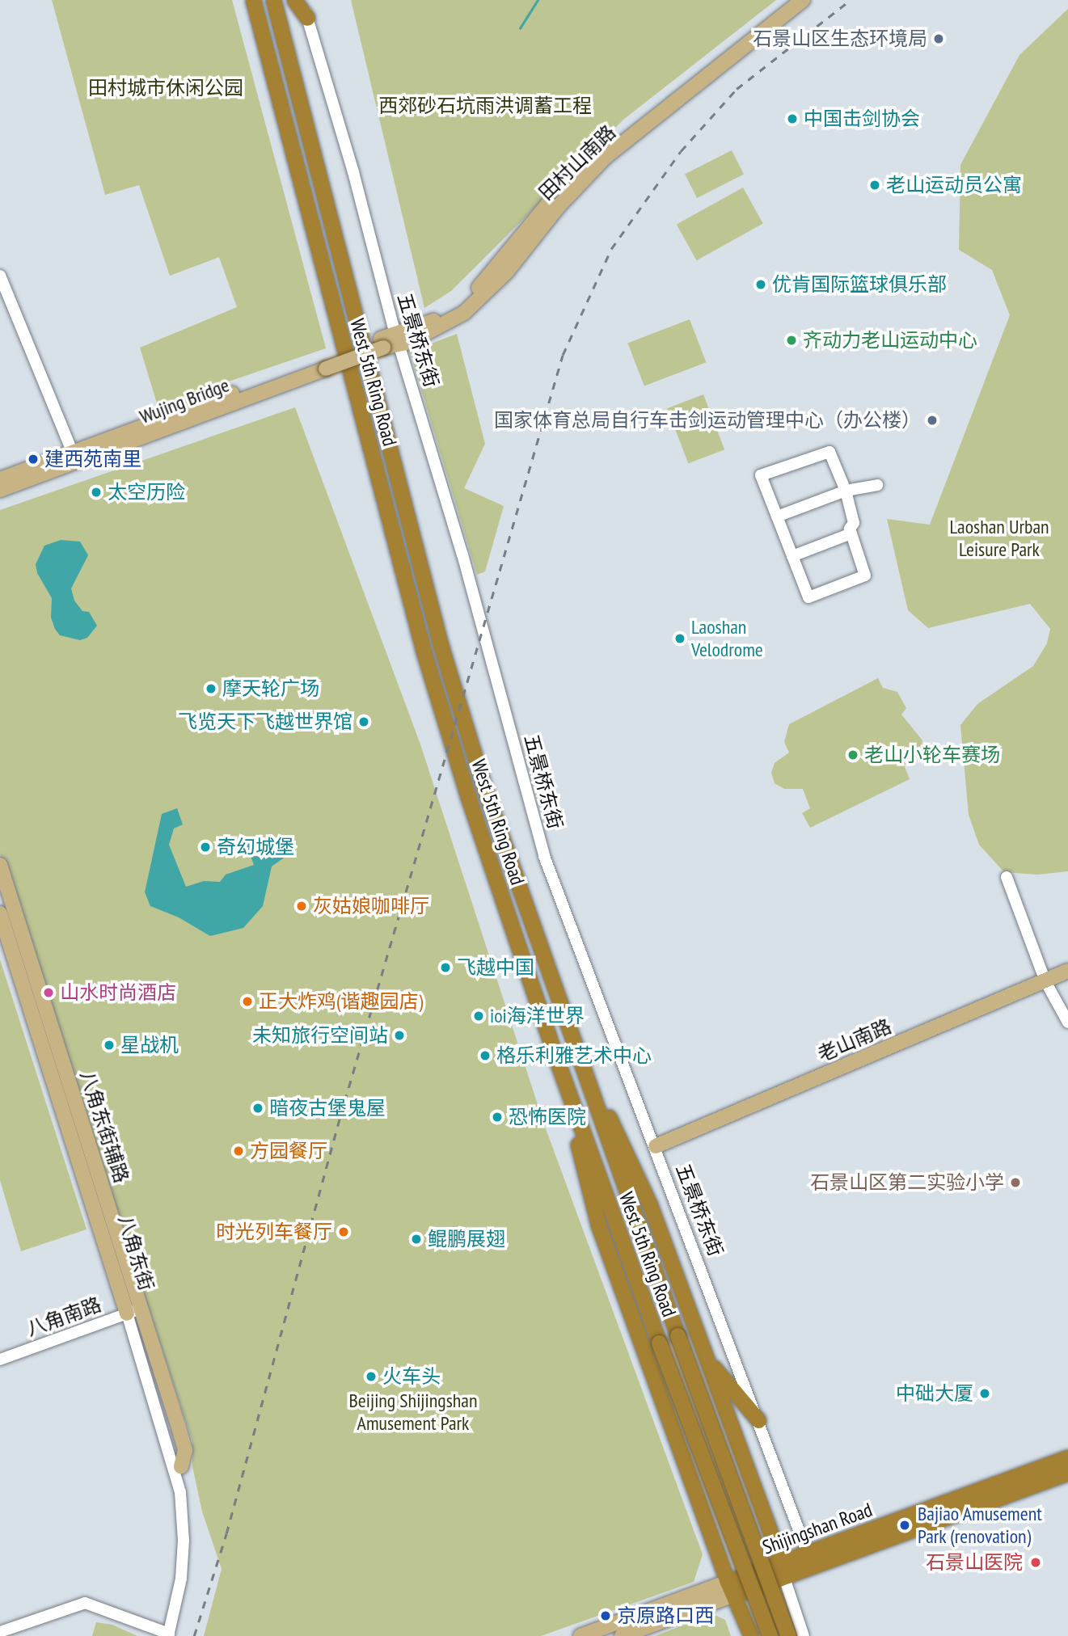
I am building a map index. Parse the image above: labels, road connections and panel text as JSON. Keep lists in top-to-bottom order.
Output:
{
  "streets": {
    "highway": ["West 5th Ring Road", "Shijingshan Road"],
    "main road": [
      "田村山南路",
      "Wujing Bridge",
      "老山南路",
      "八角东街"
    ],
    "street": ["五景桥东街", "八角南路"]
  },
  "crossings": [
    ["田村山南路", "五景桥东街"],
    ["田村山南路", "Wujing Bridge"],
    ["五景桥东街", "老山南路"],
    ["五景桥东街", "Shijingshan Road"],
    ["八角东街", "八角南路"]
  ],
  "parks": [
    "田村城市休闲公园",
    "西郊砂石坑雨洪调蓄工程",
    "Laoshan Urban Leisure Park",
    "Beijing Shijingshan Amusement Park"
  ],
  "places": [
    "石景山区生态环境局",
    "中国击剑协会",
    "老山运动员公寓",
    "优肯国际篮球俱乐部",
    "齐动力老山运动中心",
    "国家体育总局自行车击剑运动管理中心（办公楼）",
    "建西苑南里",
    "太空历险",
    "Laoshan Velodrome",
    "摩天轮广场",
    "飞览天下飞越世界馆",
    "老山小轮车赛场",
    "奇幻城堡",
    "灰姑娘咖啡厅",
    "飞越中国",
    "山水时尚酒店",
    "正大炸鸡(谐趣园店)",
    "ioi海洋世界",
    "未知旅行空间站",
    "星战机",
    "格乐利雅艺术中心",
    "暗夜古堡鬼屋",
    "恐怖医院",
    "方园餐厅",
    "石景山区第二实验小学",
    "时光列车餐厅",
    "鲲鹏展翅",
    "火车头",
    "中础大厦",
    "Bajiao Amusement Park (renovation)",
    "石景山医院",
    "京原路口西"
  ]
}
